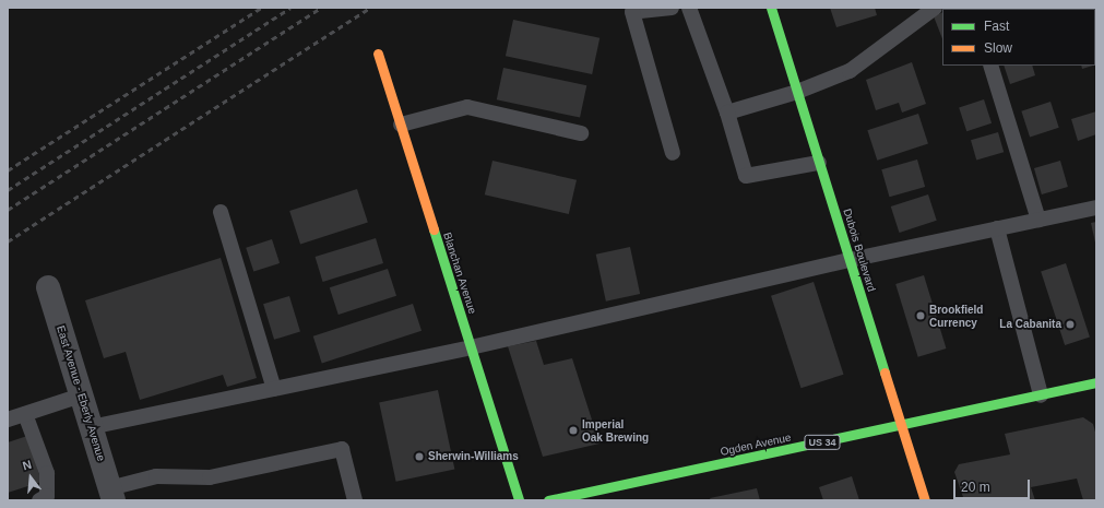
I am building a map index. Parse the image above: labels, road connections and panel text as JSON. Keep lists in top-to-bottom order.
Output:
{
  "streets": {
    "street": [
      "Dubois Boulevard",
      "Blanchan Avenue",
      "East Avenue - Eberly Avenue",
      "US 34",
      "Ogden Avenue"
    ]
  },
  "crossings": [
    ["Dubois Boulevard", "Ogden Avenue"]
  ],
  "places": [
    "Brookfield Currency",
    "La Cabanita",
    "Imperial Oak Brewing",
    "Sherwin-Williams"
  ],
  "legend": ["Fast", "Slow"],
  "scale_bar": "20 m",
  "north": "top"
}
